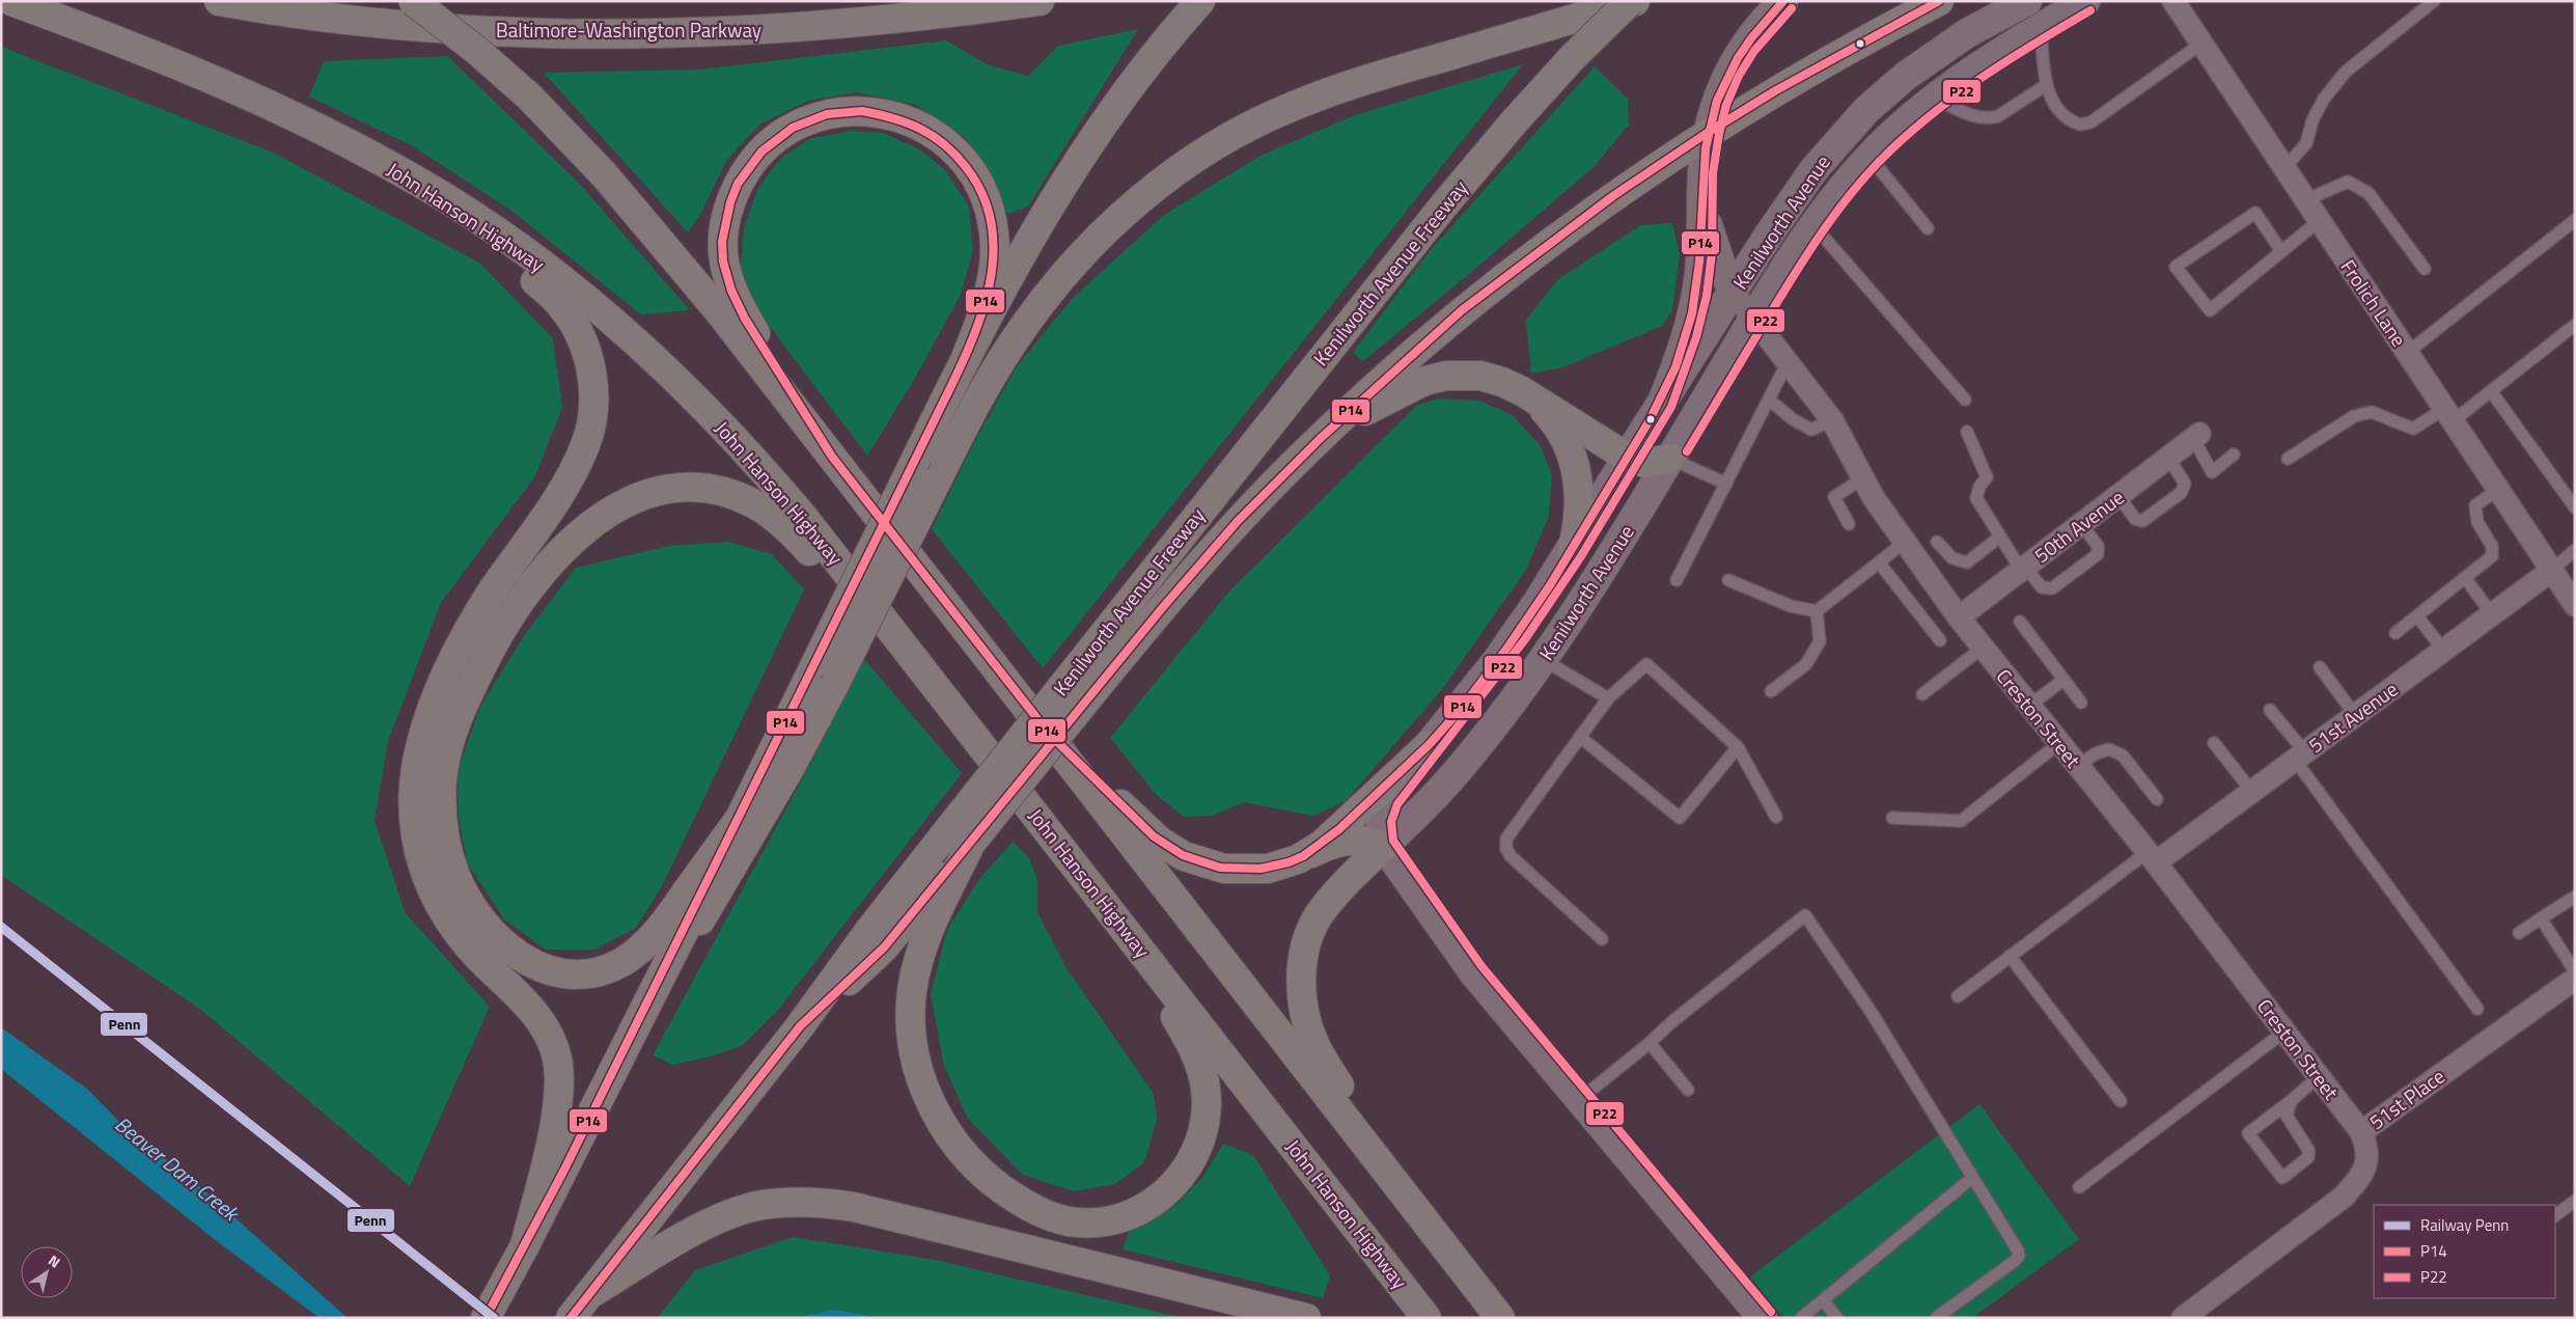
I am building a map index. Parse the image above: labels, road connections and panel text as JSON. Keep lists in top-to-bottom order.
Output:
{
  "streets": {
    "highway": ["Baltimore-Washington Parkway", "John Hanson Highway", "Kenilworth Avenue Freeway"],
    "main road": ["Kenilworth Avenue"],
    "street": [
      "Frolich Lane",
      "50th Avenue",
      "51st Avenue",
      "Creston Street",
      "51st Place"
    ]
  },
  "crossings": [
    ["Kenilworth Avenue", "Creston Street"],
    ["Frolich Lane", "51st Avenue"],
    ["50th Avenue", "Creston Street"],
    ["51st Avenue", "Creston Street"],
    ["Creston Street", "51st Place"]
  ],
  "water": ["Beaver Dam Creek"],
  "lines": ["transit line P14", "transit line P22", "rail line Penn"],
  "legend": ["Railway Penn", "P14", "P22"],
  "north": "top right"
}
